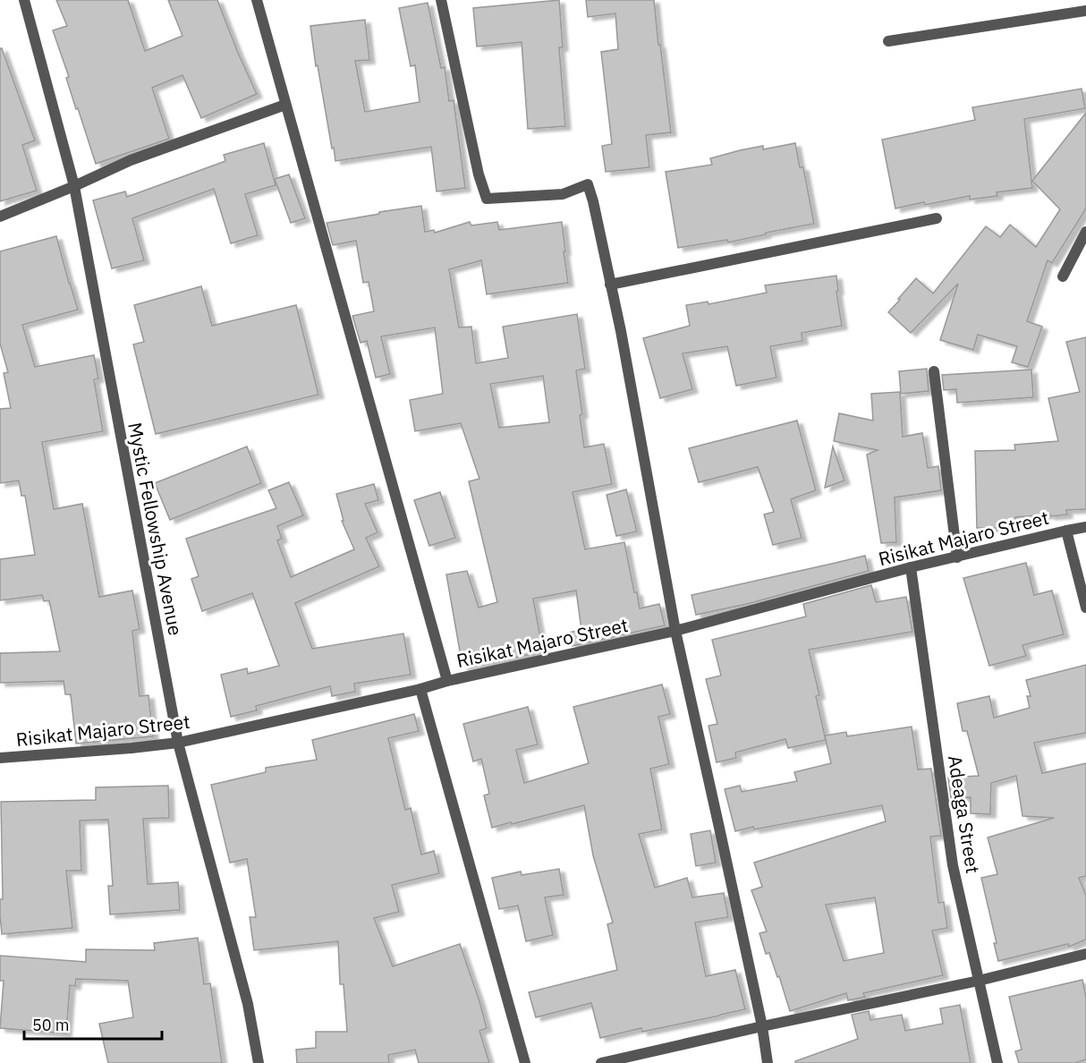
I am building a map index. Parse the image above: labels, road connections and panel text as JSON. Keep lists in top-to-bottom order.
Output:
{
  "streets": {
    "street": ["Mystic Fellowship Avenue", "Risikat Majaro Street", "Adeaga Street"]
  },
  "crossings": [
    ["Mystic Fellowship Avenue", "Risikat Majaro Street"],
    ["Risikat Majaro Street", "Adeaga Street"]
  ],
  "scale_bar": "50 m"
}
